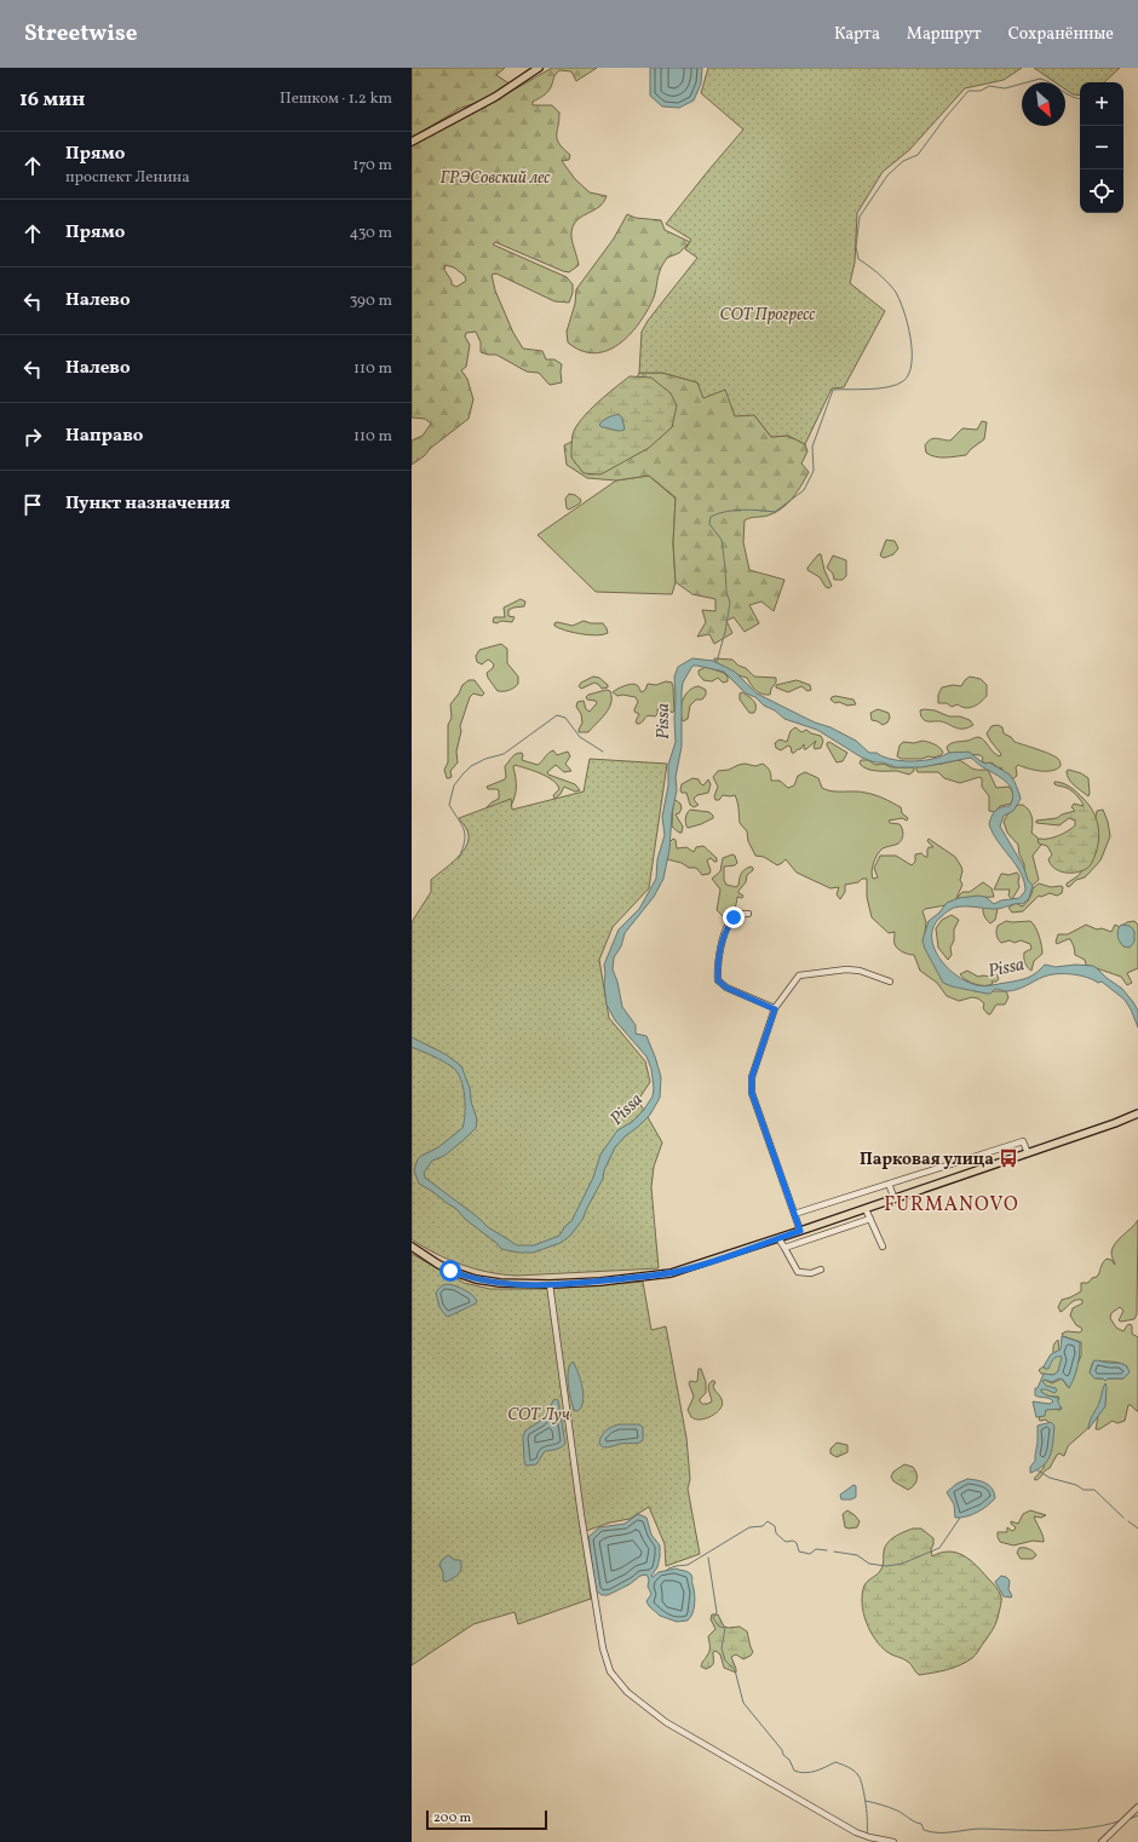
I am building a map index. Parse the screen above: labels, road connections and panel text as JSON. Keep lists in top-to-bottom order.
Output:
{
  "districts": ["FURMANOVO"],
  "water": ["Pissa"],
  "parks": ["ГРЭСовский лес", "СОТ Прогресс", "СОТ Луч"],
  "places": {
    "bus stop": ["Парковая улица"]
  },
  "scale_bar": "200 m",
  "north": "bottom right",
  "page": {
    "header": "Streetwise",
    "nav": ["Карта", "Маршрут", "Сохранённые"],
    "heading": ["16 мин", "Пешком · 1.2 km"],
    "map_buttons": ["+", "−"],
    "list": [
      ["Прямо", "проспект Ленина", "170 m"],
      ["Прямо", "430 m"],
      ["Налево", "390 m"],
      ["Налево", "110 m"],
      ["Направо", "110 m"],
      "Пункт назначения"
    ],
    "scale": "200 m"
  }
}
